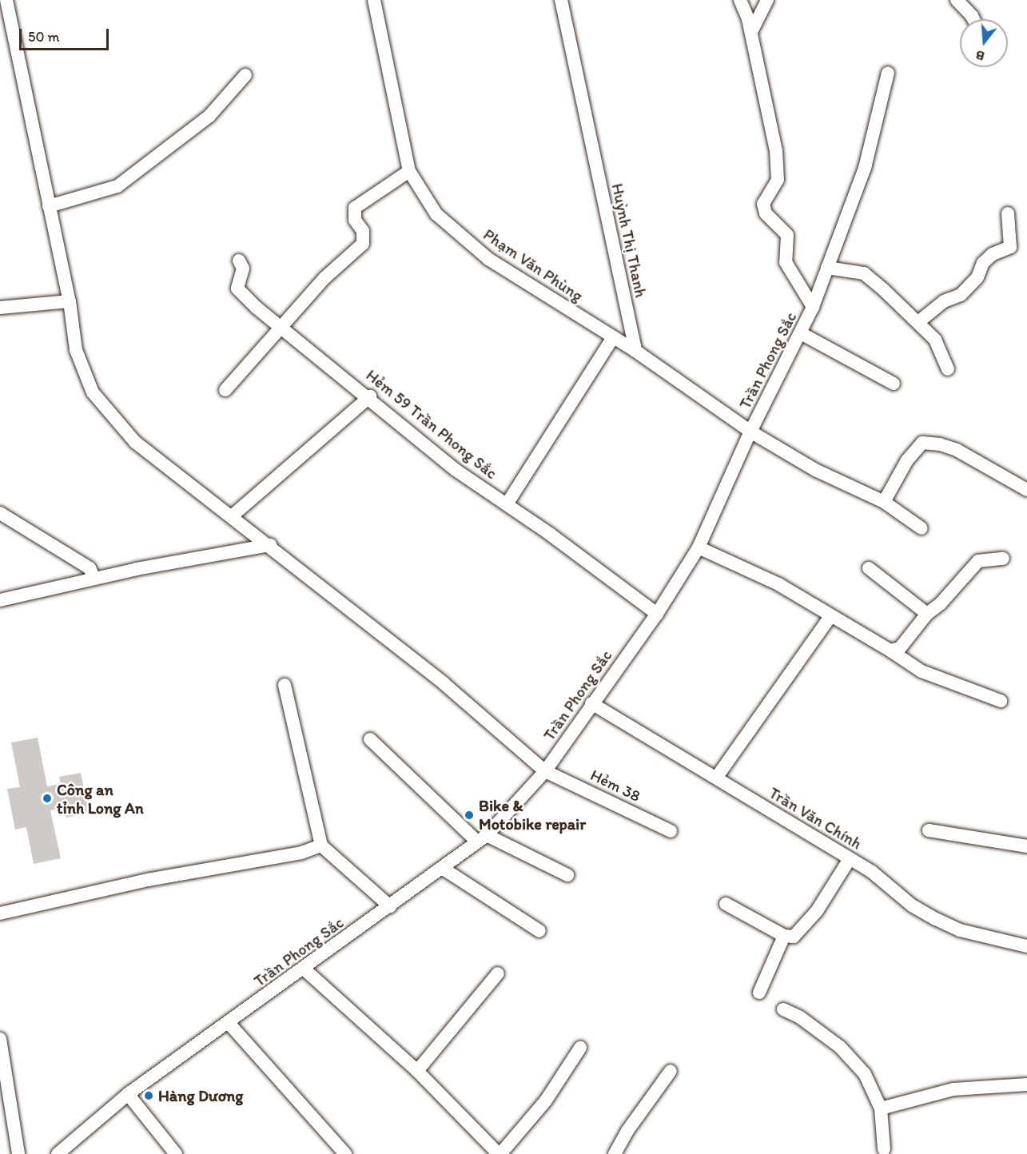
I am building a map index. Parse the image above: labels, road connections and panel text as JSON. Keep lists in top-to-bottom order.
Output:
{
  "streets": {
    "street": [
      "Huỳnh Thị Thanh",
      "Phạm Văn Phùng",
      "Trần Phong Sắc",
      "Hẻm 59 Trần Phong Sắc",
      "Hẻm 38",
      "Trần Văn Chính"
    ]
  },
  "crossings": [
    ["Huỳnh Thị Thanh", "Phạm Văn Phùng"],
    ["Trần Phong Sắc", "Hẻm 59 Trần Phong Sắc"],
    ["Trần Phong Sắc", "Hẻm 38"],
    ["Trần Phong Sắc", "Trần Văn Chính"]
  ],
  "places": ["Công an tỉnh Long An", "Bike & Motobike repair", "Hàng Dương"],
  "scale_bar": "50 m",
  "north": "bottom"
}
